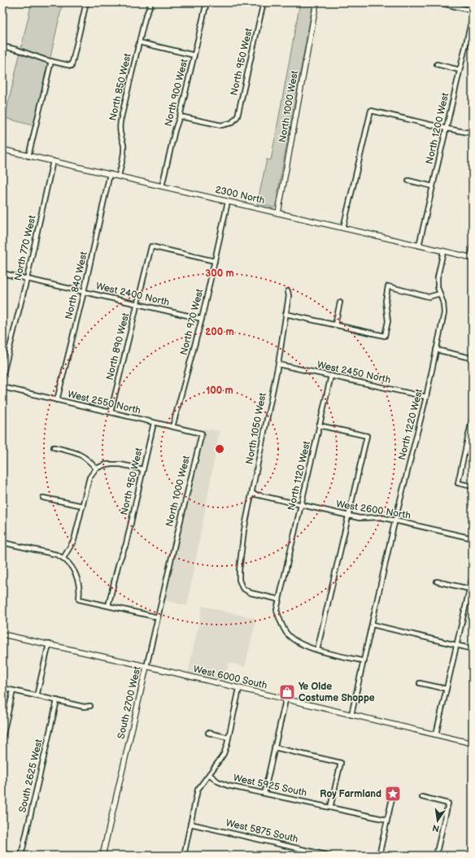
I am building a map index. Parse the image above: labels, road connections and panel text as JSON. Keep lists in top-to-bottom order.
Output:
{
  "streets": {
    "street": [
      "North 950 West",
      "North 850 West",
      "North 900 West",
      "North 1000 West",
      "North 1200 West",
      "2300 North",
      "North 770 West",
      "North 840 West",
      "West 2400 North",
      "North 970 West",
      "North 890 West",
      "West 2450 North",
      "West 2550 North",
      "North 1220 West",
      "North 1050 West",
      "North 1120 West",
      "West 2600 North",
      "West 6000 South",
      "South 2700 West",
      "South 2625 West",
      "West 5925 South",
      "West 5875 South"
    ]
  },
  "crossings": [
    ["North 950 West", "North 900 West"],
    ["North 950 West", "West 2550 North"],
    ["North 850 West", "2300 North"],
    ["North 900 West", "2300 North"],
    ["North 1000 West", "2300 North"],
    ["North 1000 West", "West 2550 North"],
    ["North 1000 West", "South 2700 West"],
    ["North 1200 West", "2300 North"],
    ["2300 North", "North 770 West"],
    ["2300 North", "North 840 West"],
    ["2300 North", "North 970 West"],
    ["2300 North", "North 1220 West"],
    ["North 770 West", "West 2400 North"],
    ["North 840 West", "West 2400 North"],
    ["North 840 West", "West 2550 North"],
    ["West 2400 North", "North 970 West"],
    ["West 2400 North", "North 890 West"],
    ["North 970 West", "North 890 West"],
    ["North 970 West", "West 2550 North"],
    ["North 890 West", "West 2550 North"],
    ["West 2450 North", "North 1220 West"],
    ["West 2450 North", "North 1050 West"],
    ["West 2450 North", "North 1120 West"],
    ["North 1220 West", "West 2600 North"],
    ["North 1220 West", "West 6000 South"],
    ["North 1050 West", "North 1120 West"],
    ["North 1050 West", "West 2600 North"],
    ["North 1120 West", "West 2600 North"],
    ["West 6000 South", "South 2700 West"]
  ],
  "places": {
    "shop": ["Ye Olde Costume Shoppe"],
    "place": ["Roy Farmland"]
  },
  "north": "bottom",
  "rings": ["300 m", "200 m", "100 m"]
}
